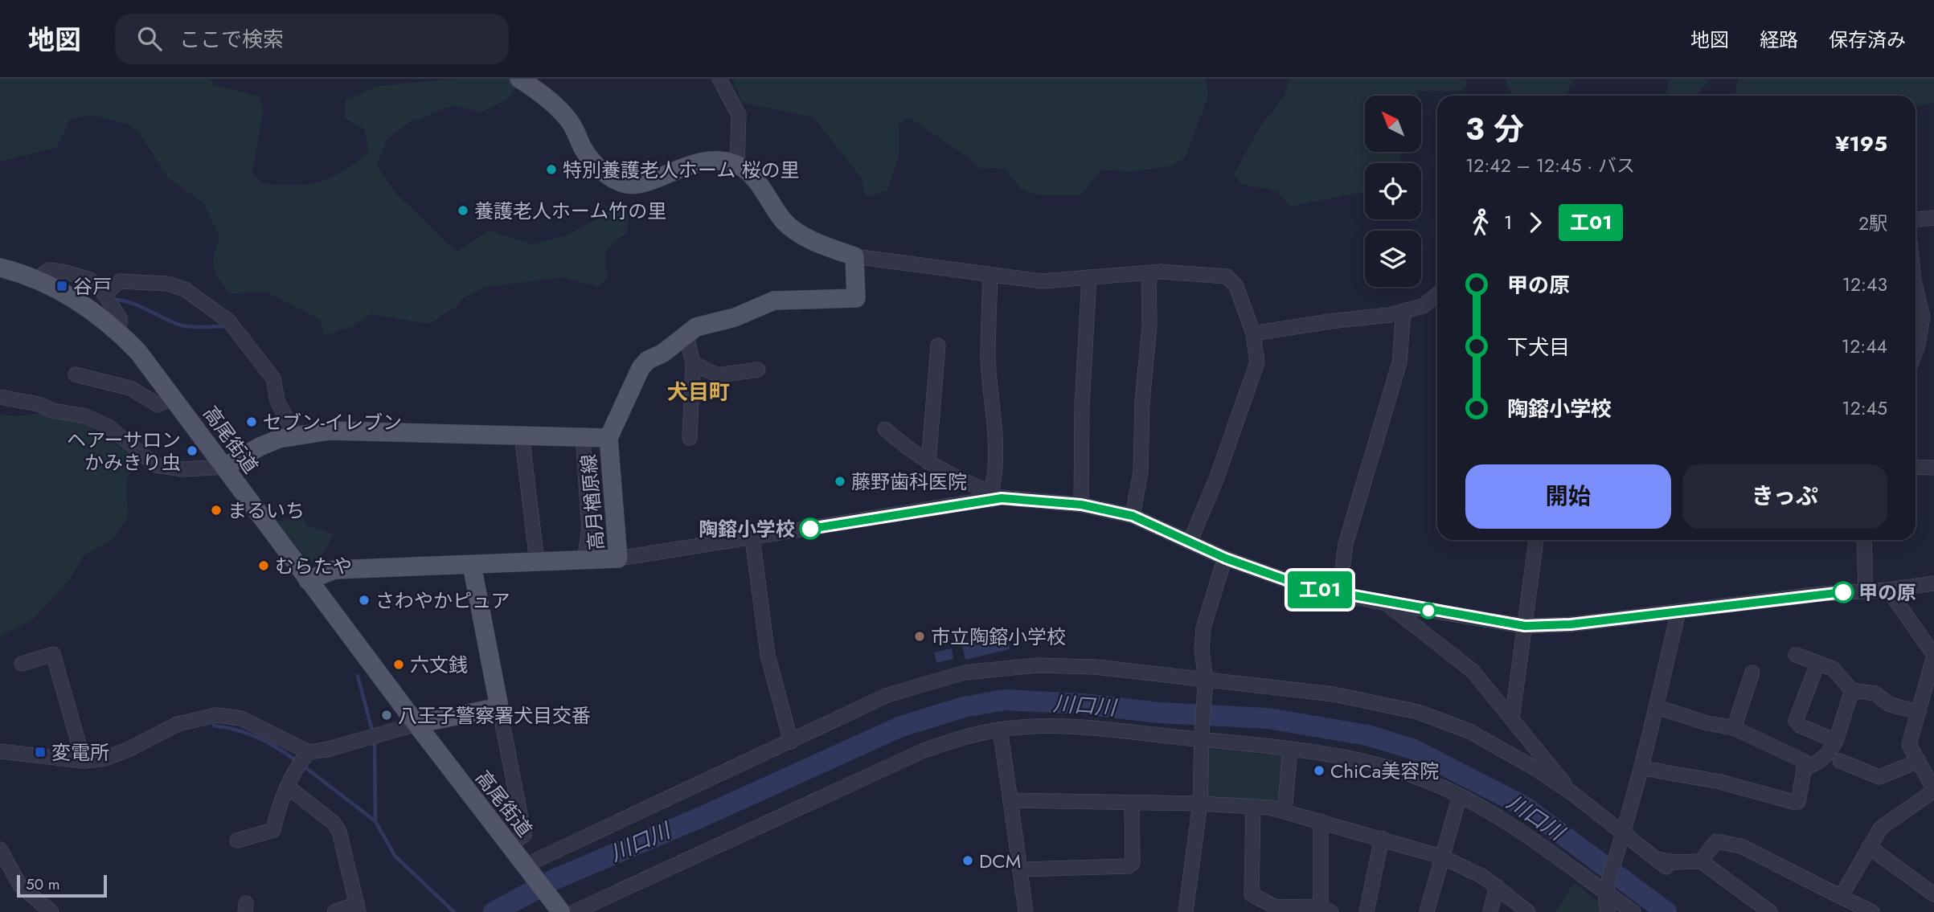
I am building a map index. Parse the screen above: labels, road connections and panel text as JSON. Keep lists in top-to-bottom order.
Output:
{
  "streets": {
    "main road": ["高尾街道", "高月楢原線"]
  },
  "crossings": [
    ["高尾街道", "高月楢原線"]
  ],
  "districts": ["犬目町"],
  "water": ["川口川"],
  "places": {
    "other": [
      "特別養護老人ホーム 桜の里",
      "養護老人ホーム竹の里",
      "セブン-イレブン",
      "ヘアーサロン かみきり虫",
      "藤野歯科医院",
      "まるいち",
      "陶鎔小学校",
      "むらたや",
      "甲の原",
      "さわやかピュア",
      "市立陶鎔小学校",
      "六文銭",
      "八王子警察署犬目交番",
      "ChiCa美容院",
      "DCM"
    ],
    "transit": ["谷戸", "変電所"]
  },
  "lines": ["bus line 工01"],
  "scale_bar": "50 m",
  "north": "top left",
  "page": {
    "header": "地図",
    "search": "ここで検索",
    "nav": ["地図", "経路", "保存済み"],
    "on_map": "工01",
    "heading": ["3 分", "12:42 – 12:45 · バス", "¥195"],
    "legs": ["1", "工01", "2駅"],
    "list": [
      {
        "name": "甲の原",
        "value": "12:43"
      },
      {
        "name": "下犬目",
        "value": "12:44"
      },
      {
        "name": "陶鎔小学校",
        "value": "12:45"
      }
    ],
    "buttons": ["開始", "きっぷ"],
    "scale": "50 m"
  }
}
